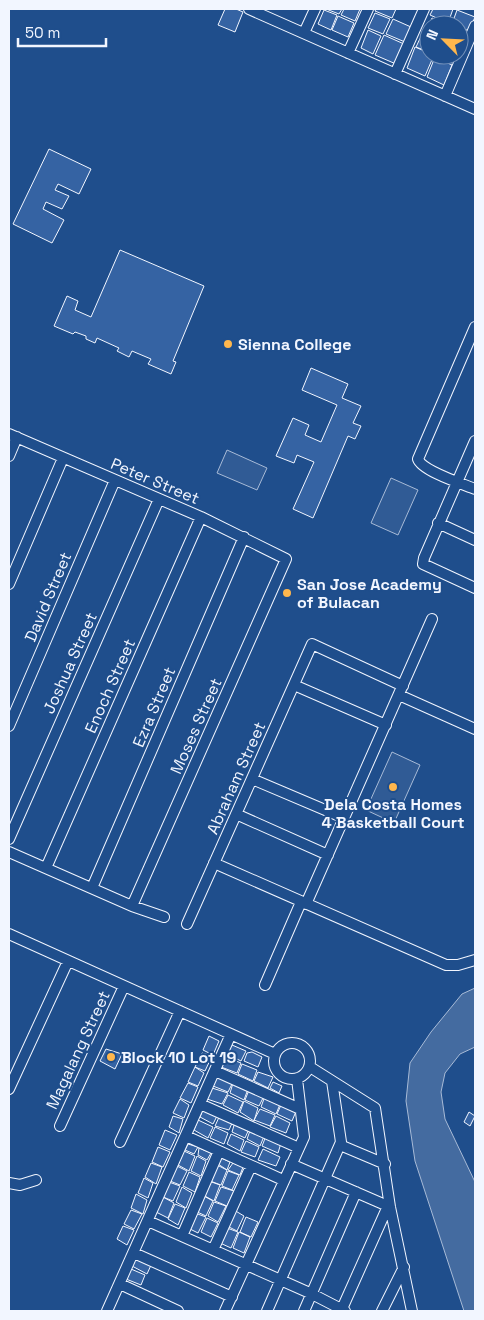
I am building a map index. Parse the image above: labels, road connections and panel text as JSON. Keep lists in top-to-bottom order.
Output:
{
  "streets": {
    "street": [
      "Peter Street",
      "David Street",
      "Joshua Street",
      "Enoch Street",
      "Ezra Street",
      "Moses Street",
      "Abraham Street",
      "Magalang Street"
    ]
  },
  "crossings": [
    ["Peter Street", "David Street"],
    ["Peter Street", "Joshua Street"],
    ["Peter Street", "Enoch Street"],
    ["Peter Street", "Ezra Street"],
    ["Peter Street", "Moses Street"]
  ],
  "places": [
    "Sienna College",
    "San Jose Academy of Bulacan",
    "Dela Costa Homes 4 Basketball Court",
    "Block 10 Lot 19"
  ],
  "scale_bar": "50 m",
  "north": "top left"
}
